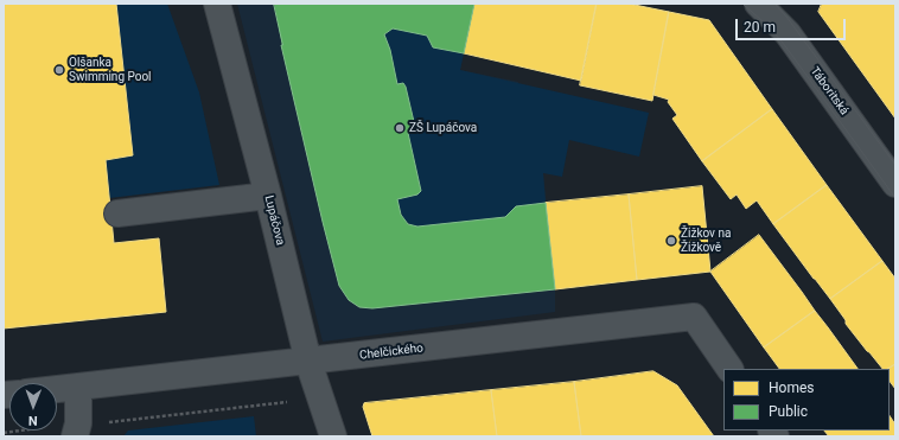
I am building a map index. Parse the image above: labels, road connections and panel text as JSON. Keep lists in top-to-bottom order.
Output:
{
  "streets": {
    "street": ["Táboritská", "Lupáčova", "Chelčického"]
  },
  "crossings": [
    ["Lupáčova", "Chelčického"]
  ],
  "places": ["Olšanka Swimming Pool", "ZŠ Lupáčova", "Žižkov na Žižkově"],
  "legend": ["Homes", "Public"],
  "scale_bar": "20 m",
  "north": "bottom"
}
